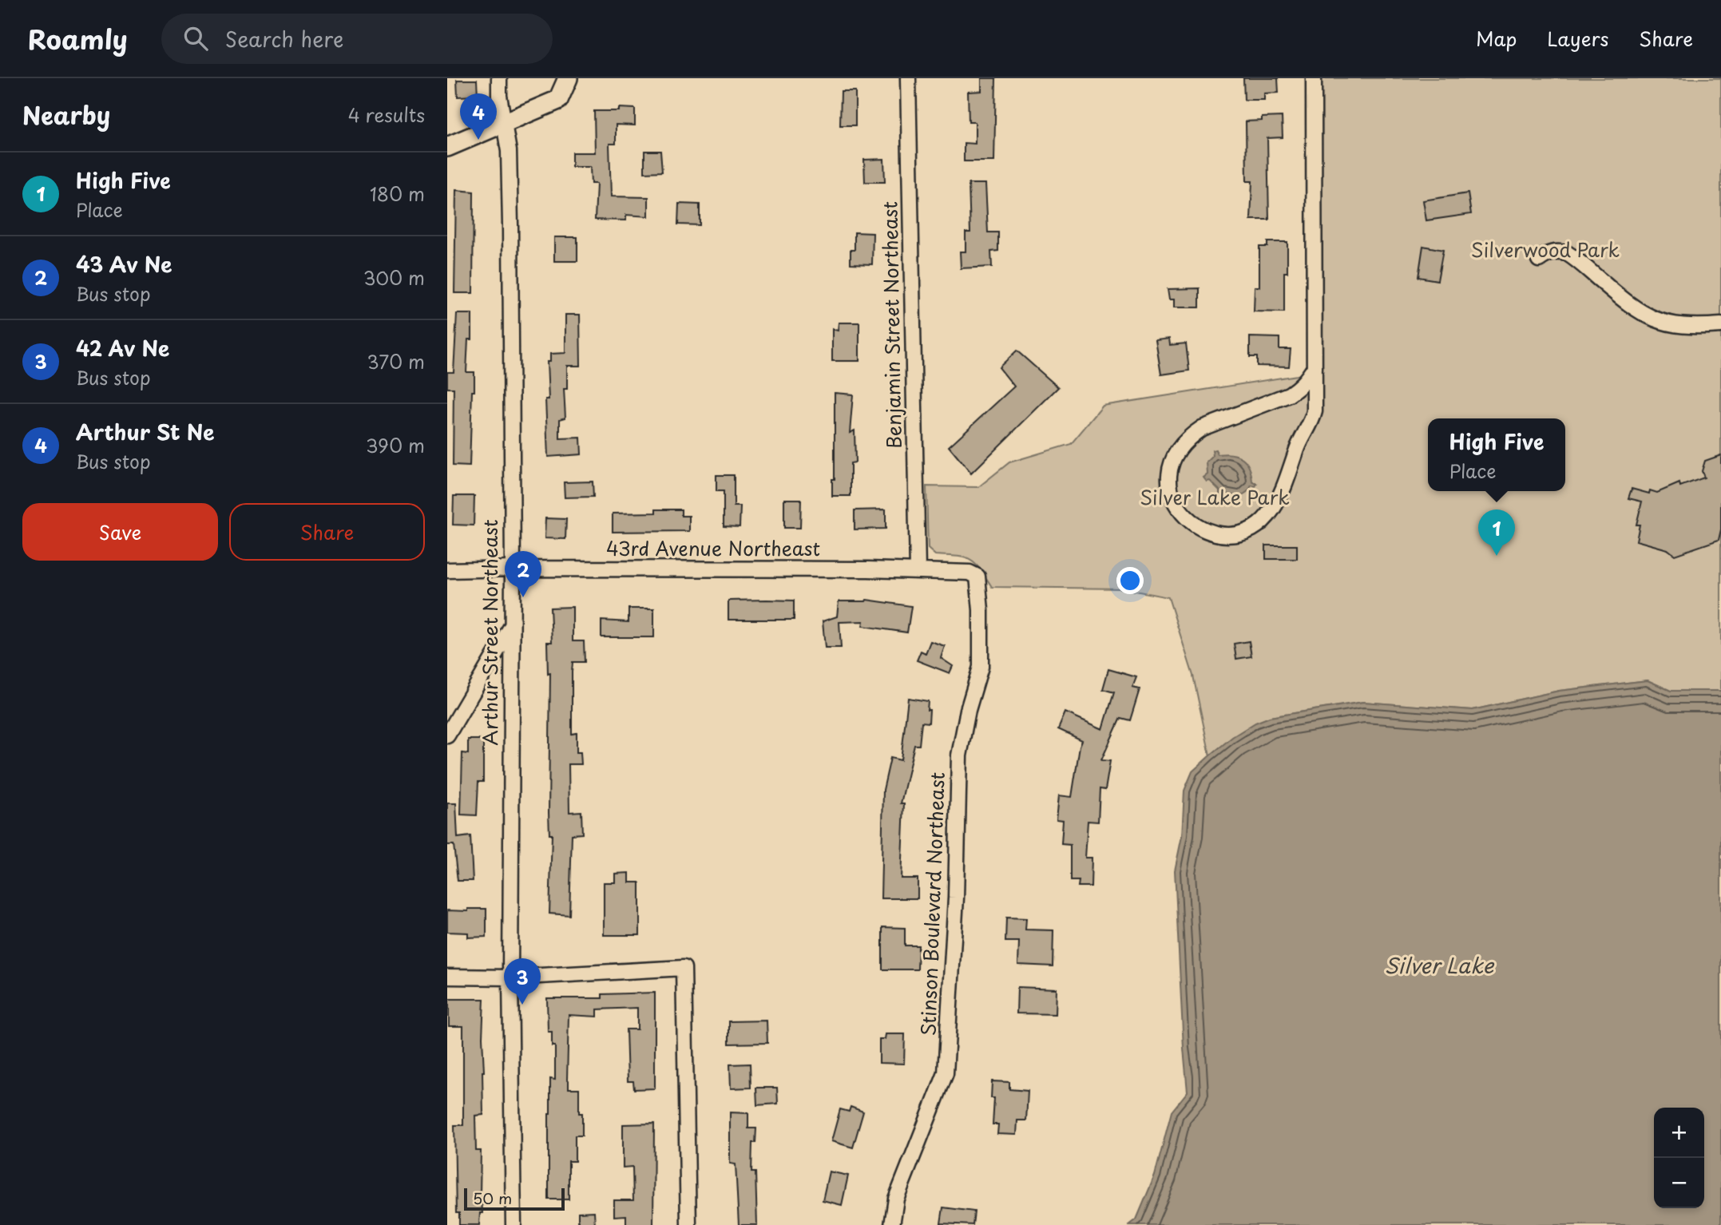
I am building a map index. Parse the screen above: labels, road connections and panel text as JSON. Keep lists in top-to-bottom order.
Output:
{
  "streets": {
    "street": [
      "Benjamin Street Northeast",
      "43rd Avenue Northeast",
      "Arthur Street Northeast",
      "Stinson Boulevard Northeast"
    ]
  },
  "crossings": [
    ["Benjamin Street Northeast", "43rd Avenue Northeast"],
    ["43rd Avenue Northeast", "Arthur Street Northeast"],
    ["43rd Avenue Northeast", "Stinson Boulevard Northeast"]
  ],
  "water": ["Silver Lake"],
  "parks": ["Silverwood Park", "Silver Lake Park"],
  "scale_bar": "50 m",
  "page": {
    "header": "Roamly",
    "search": "Search here",
    "nav": ["Map", "Layers", "Share"],
    "heading": ["Nearby", "4 results"],
    "pins": [
      "4",
      "1",
      "2",
      "3"
    ],
    "list": [
      {
        "mark": "1",
        "name": "High Five",
        "note": "Place",
        "value": "180 m"
      },
      {
        "mark": "2",
        "name": "43 Av Ne",
        "note": "Bus stop",
        "value": "300 m"
      },
      {
        "mark": "3",
        "name": "42 Av Ne",
        "note": "Bus stop",
        "value": "370 m"
      },
      {
        "mark": "4",
        "name": "Arthur St Ne",
        "note": "Bus stop",
        "value": "390 m"
      }
    ],
    "popup": ["High Five", "Place"],
    "buttons": ["Save", "Share"],
    "map_buttons": ["+", "−"],
    "scale": "50 m"
  }
}
